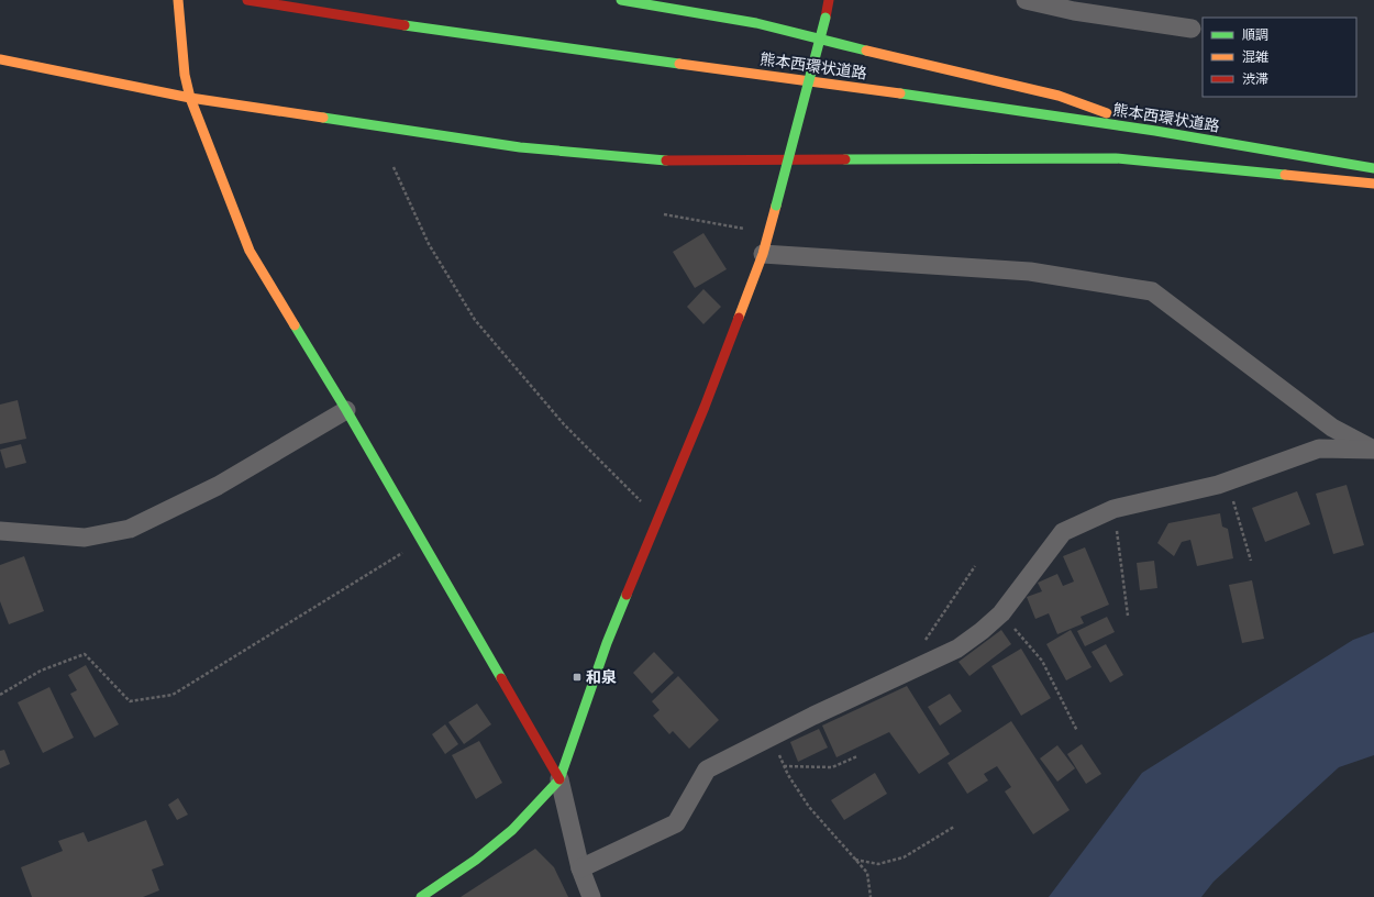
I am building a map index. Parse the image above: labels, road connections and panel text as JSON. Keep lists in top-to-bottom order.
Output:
{
  "streets": {
    "main road": ["熊本西環状道路"]
  },
  "places": {
    "transit": ["和泉"]
  },
  "legend": ["順調", "混雑", "渋滞"]
}
